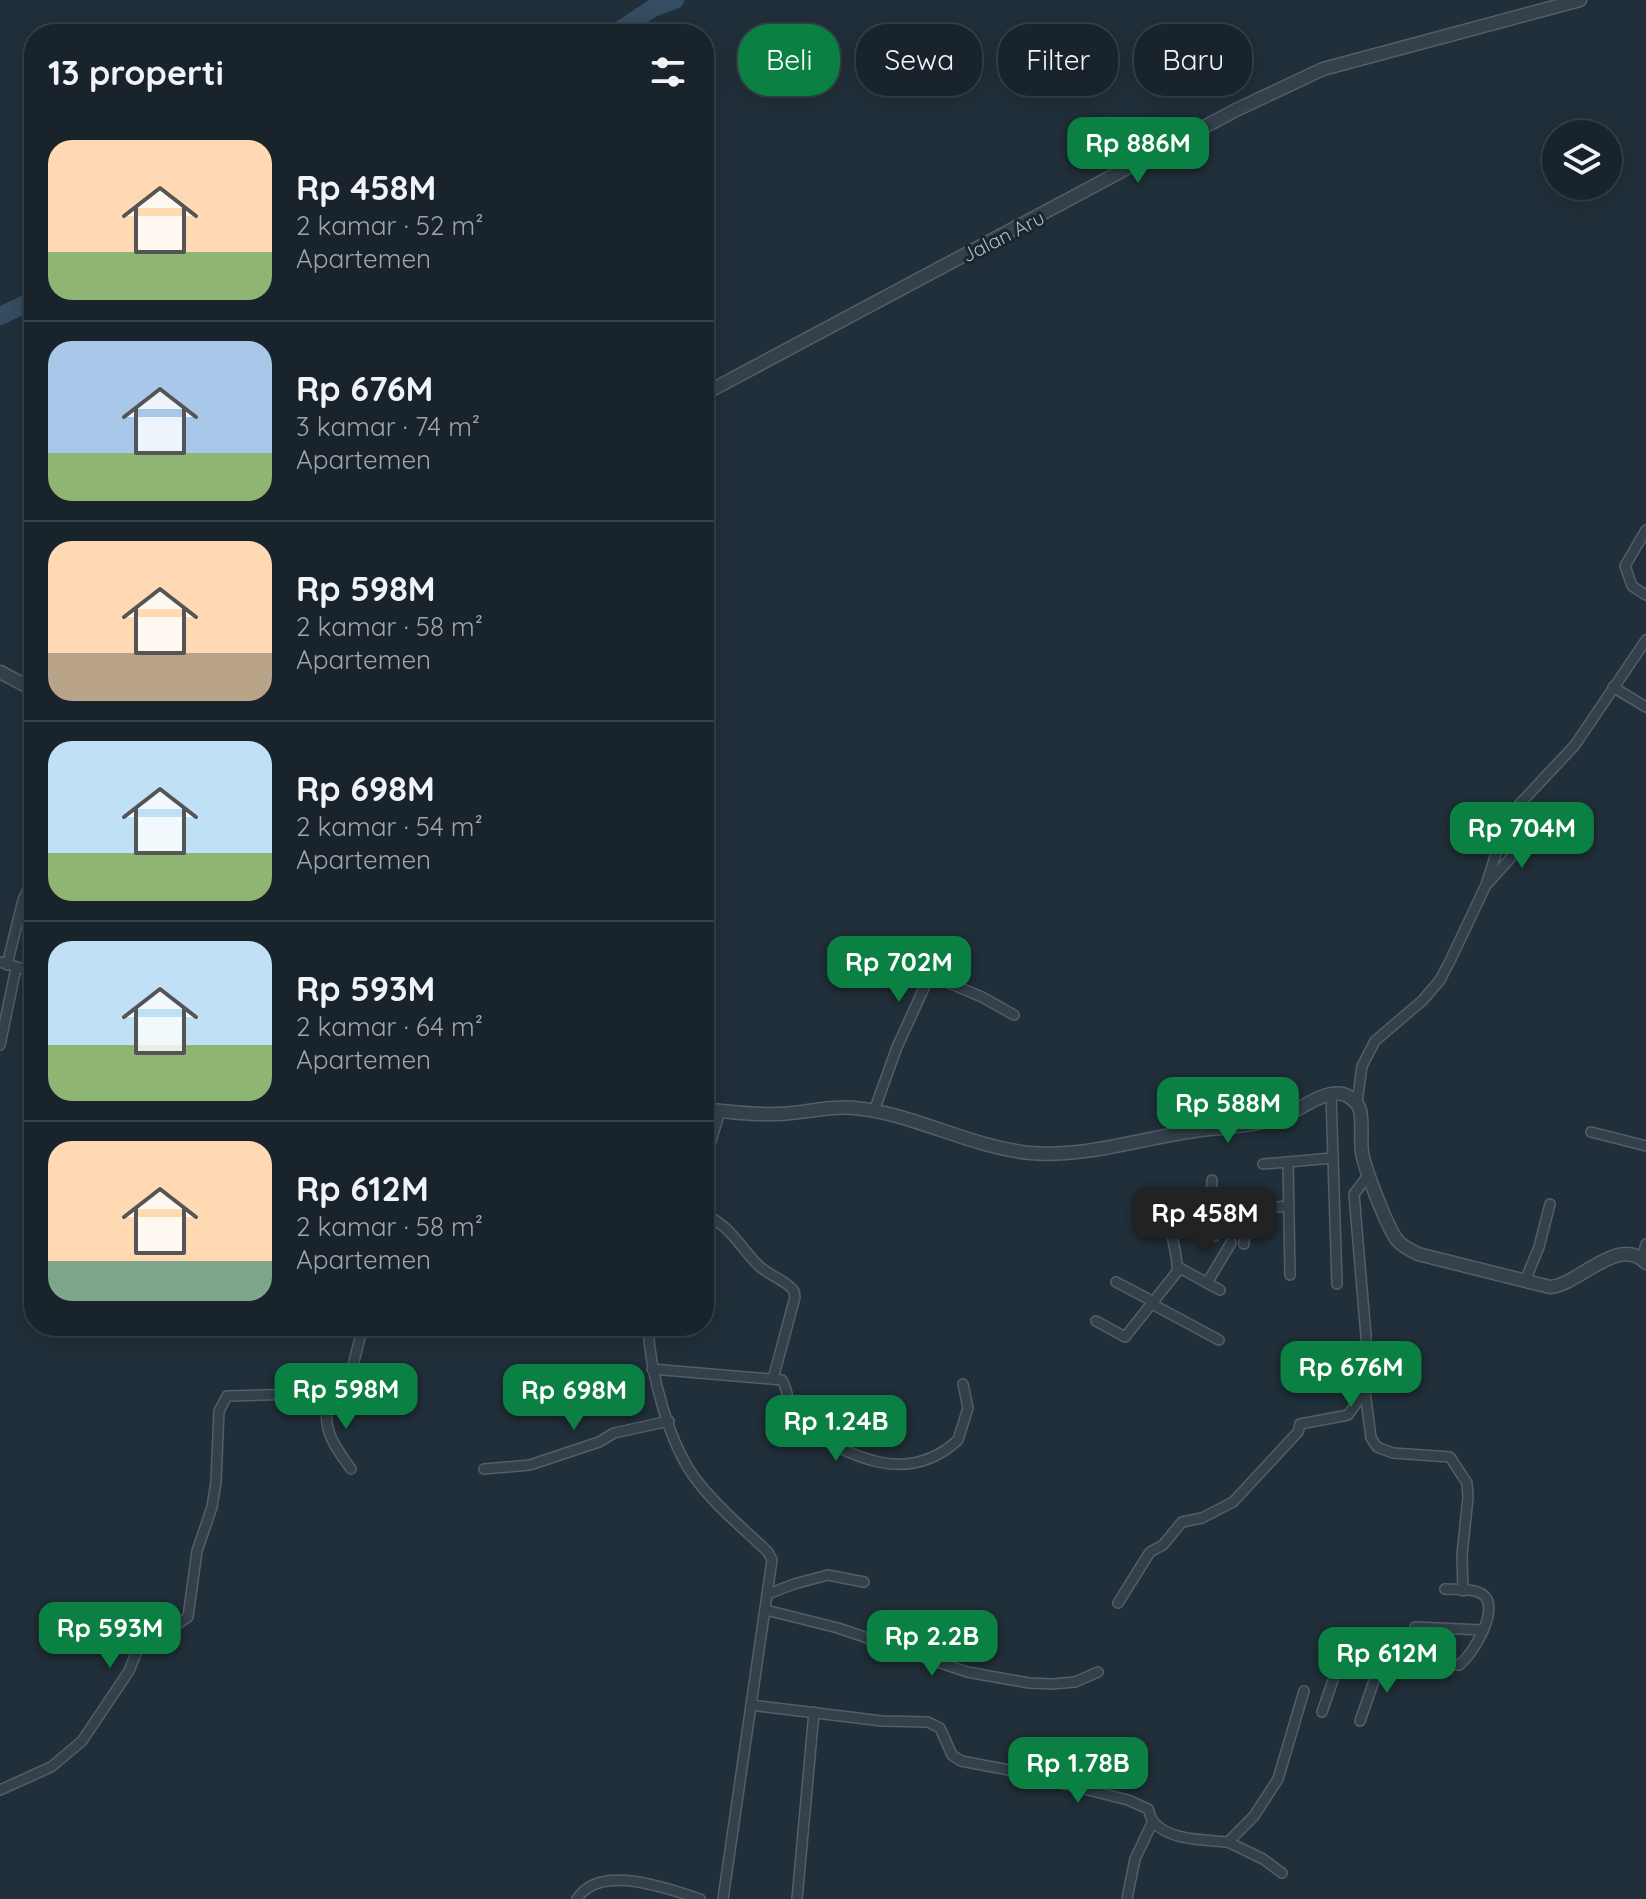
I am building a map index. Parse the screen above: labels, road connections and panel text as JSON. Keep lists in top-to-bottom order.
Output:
{
  "streets": {
    "street": ["Jalan Aru"]
  },
  "page": {
    "chip": [
      "Beli",
      "Sewa",
      "Filter",
      "Baru"
    ],
    "heading": "13 properti",
    "price": [
      "Rp 886M",
      "Rp 704M",
      "Rp 702M",
      "Rp 588M",
      "Rp 458M",
      "Rp 676M",
      "Rp 598M",
      "Rp 698M",
      "Rp 1.24B",
      "Rp 593M",
      "Rp 2.2B",
      "Rp 612M",
      "Rp 1.78B"
    ],
    "list": [
      {
        "name": "Rp 458M",
        "note": "2 kamar · 52 m² · Apartemen"
      },
      {
        "name": "Rp 676M",
        "note": "3 kamar · 74 m² · Apartemen"
      },
      {
        "name": "Rp 598M",
        "note": "2 kamar · 58 m² · Apartemen"
      },
      {
        "name": "Rp 698M",
        "note": "2 kamar · 54 m² · Apartemen"
      },
      {
        "name": "Rp 593M",
        "note": "2 kamar · 64 m² · Apartemen"
      },
      {
        "name": "Rp 612M",
        "note": "2 kamar · 58 m² · Apartemen"
      }
    ]
  }
}
